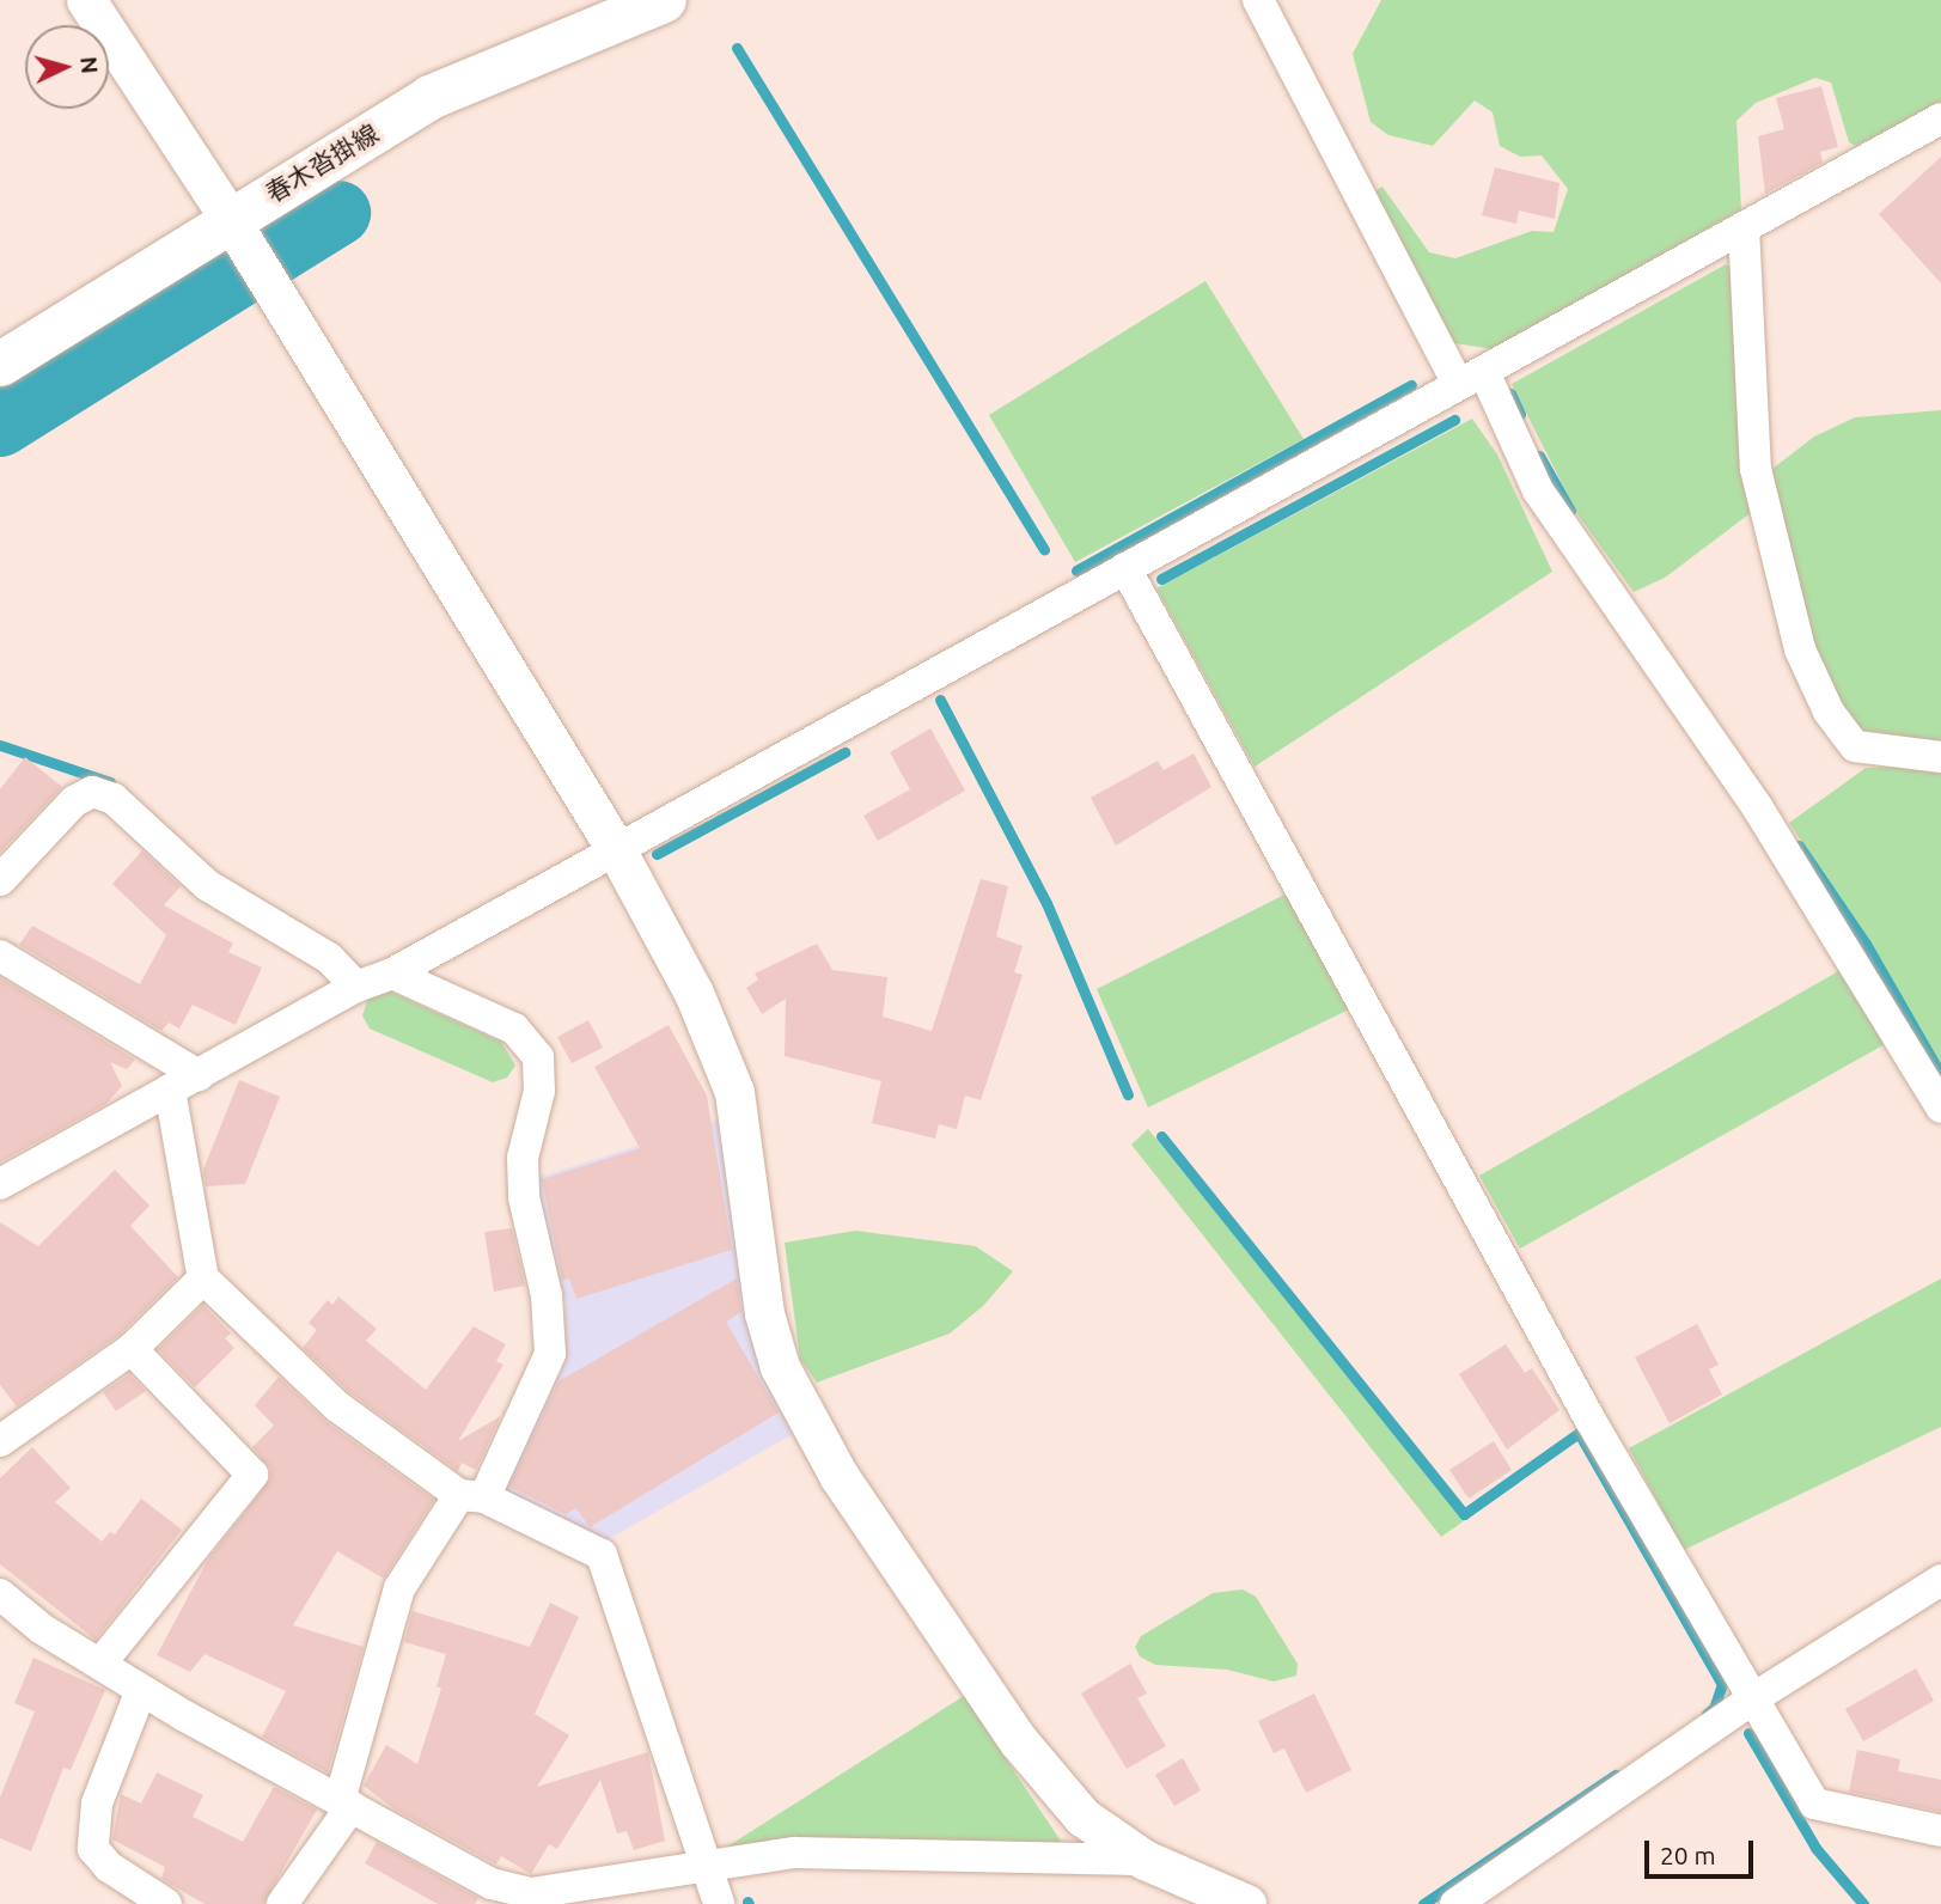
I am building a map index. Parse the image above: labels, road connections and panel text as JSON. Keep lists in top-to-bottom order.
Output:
{
  "streets": {
    "main road": ["春木沓掛線"]
  },
  "scale_bar": "20 m",
  "north": "right"
}
